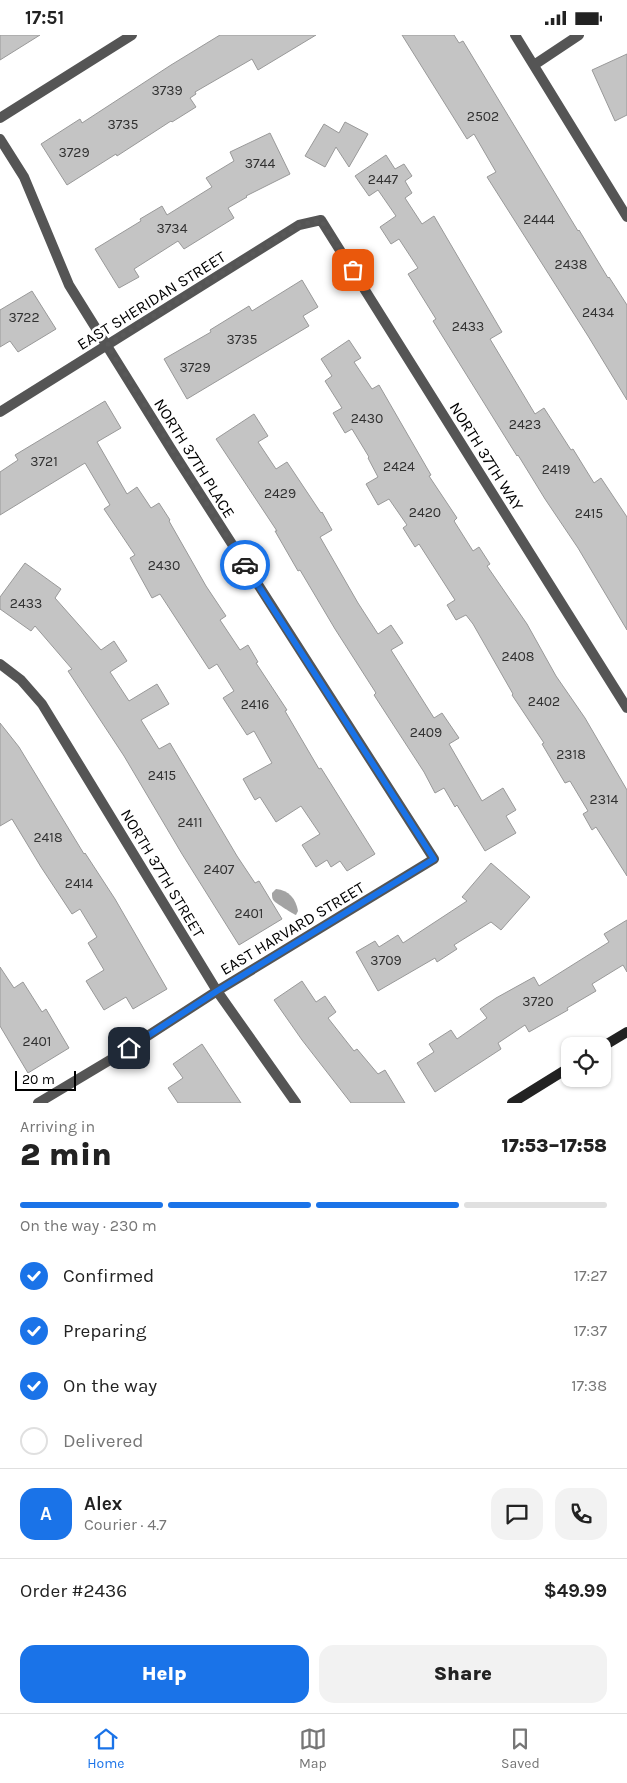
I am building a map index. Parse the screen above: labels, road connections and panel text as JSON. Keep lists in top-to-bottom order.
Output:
{
  "streets": {
    "street": [
      "EAST SHERIDAN STREET",
      "NORTH 37TH WAY",
      "NORTH 37TH PLACE",
      "NORTH 37TH STREET",
      "EAST HARVARD STREET"
    ]
  },
  "crossings": [
    ["EAST SHERIDAN STREET", "NORTH 37TH WAY"],
    ["EAST SHERIDAN STREET", "NORTH 37TH PLACE"],
    ["NORTH 37TH PLACE", "EAST HARVARD STREET"],
    ["NORTH 37TH STREET", "EAST HARVARD STREET"]
  ],
  "house_numbers": [
    "3739",
    "2502",
    "3735",
    "3729",
    "3744",
    "2447",
    "2444",
    "3734",
    "2438",
    "2434",
    "3722",
    "2433",
    "3735",
    "3729",
    "2430",
    "2423",
    "3721",
    "2424",
    "2419",
    "2429",
    "2420",
    "2415",
    "2430",
    "2433",
    "2408",
    "2402",
    "2416",
    "2409",
    "2318",
    "2415",
    "2314",
    "2411",
    "2418",
    "2407",
    "2414",
    "2401",
    "3709",
    "3720",
    "2401"
  ],
  "scale_bar": "20 m",
  "page": {
    "status": "17:51",
    "scale": "20 m",
    "heading": ["2 min", "Arriving in", "17:53–17:58"],
    "panel": [
      "Alex",
      "Courier · 4.7",
      "Order #2436",
      "$49.99"
    ],
    "bar": "On the way · 230 m",
    "list": [
      ["Confirmed", "17:27"],
      ["Preparing", "17:37"],
      ["On the way", "17:38"],
      "Delivered"
    ],
    "round": "A",
    "buttons": ["Help", "Share"],
    "tabs": ["Home", "Map", "Saved"]
  }
}
